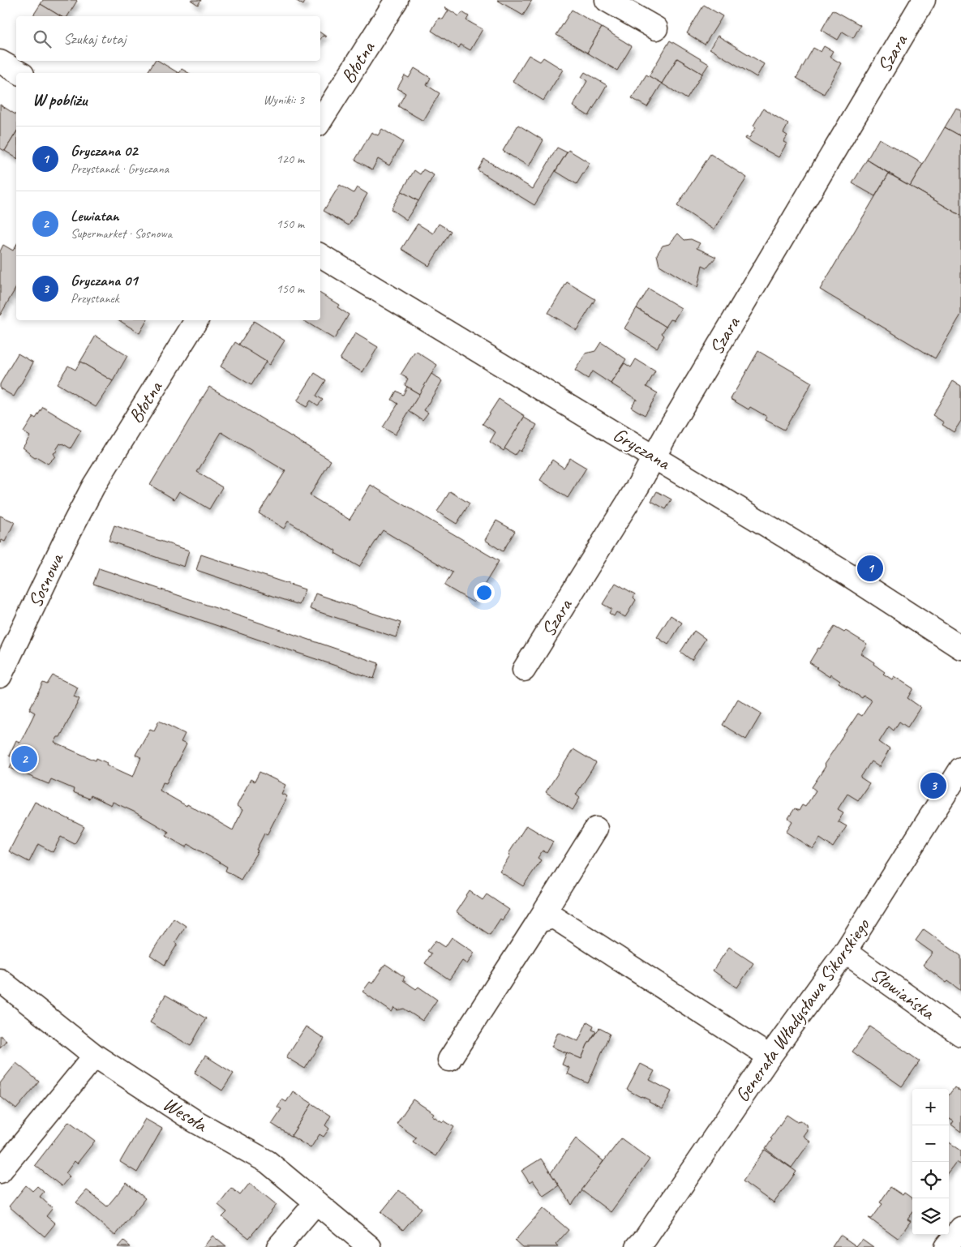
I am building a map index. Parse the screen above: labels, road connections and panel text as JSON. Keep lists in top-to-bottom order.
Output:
{
  "streets": {
    "street": [
      "Szara",
      "Błotna",
      "Gryczana",
      "Sosnowa",
      "Słowiańska",
      "Generała Władysława Sikorskiego",
      "Wesoła"
    ]
  },
  "crossings": [
    ["Szara", "Gryczana"],
    ["Błotna", "Sosnowa"],
    ["Słowiańska", "Generała Władysława Sikorskiego"]
  ],
  "page": {
    "search": "Szukaj tutaj",
    "heading": ["W pobliżu", "Wyniki: 3"],
    "list": [
      {
        "mark": "1",
        "name": "Gryczana 02",
        "note": "Przystanek · Gryczana",
        "value": "120 m"
      },
      {
        "mark": "2",
        "name": "Lewiatan",
        "note": "Supermarket · Sosnowa",
        "value": "150 m"
      },
      {
        "mark": "3",
        "name": "Gryczana 01",
        "note": "Przystanek",
        "value": "150 m"
      }
    ],
    "pins": ["1", "2", "3"],
    "map_buttons": ["+", "−"]
  }
}
